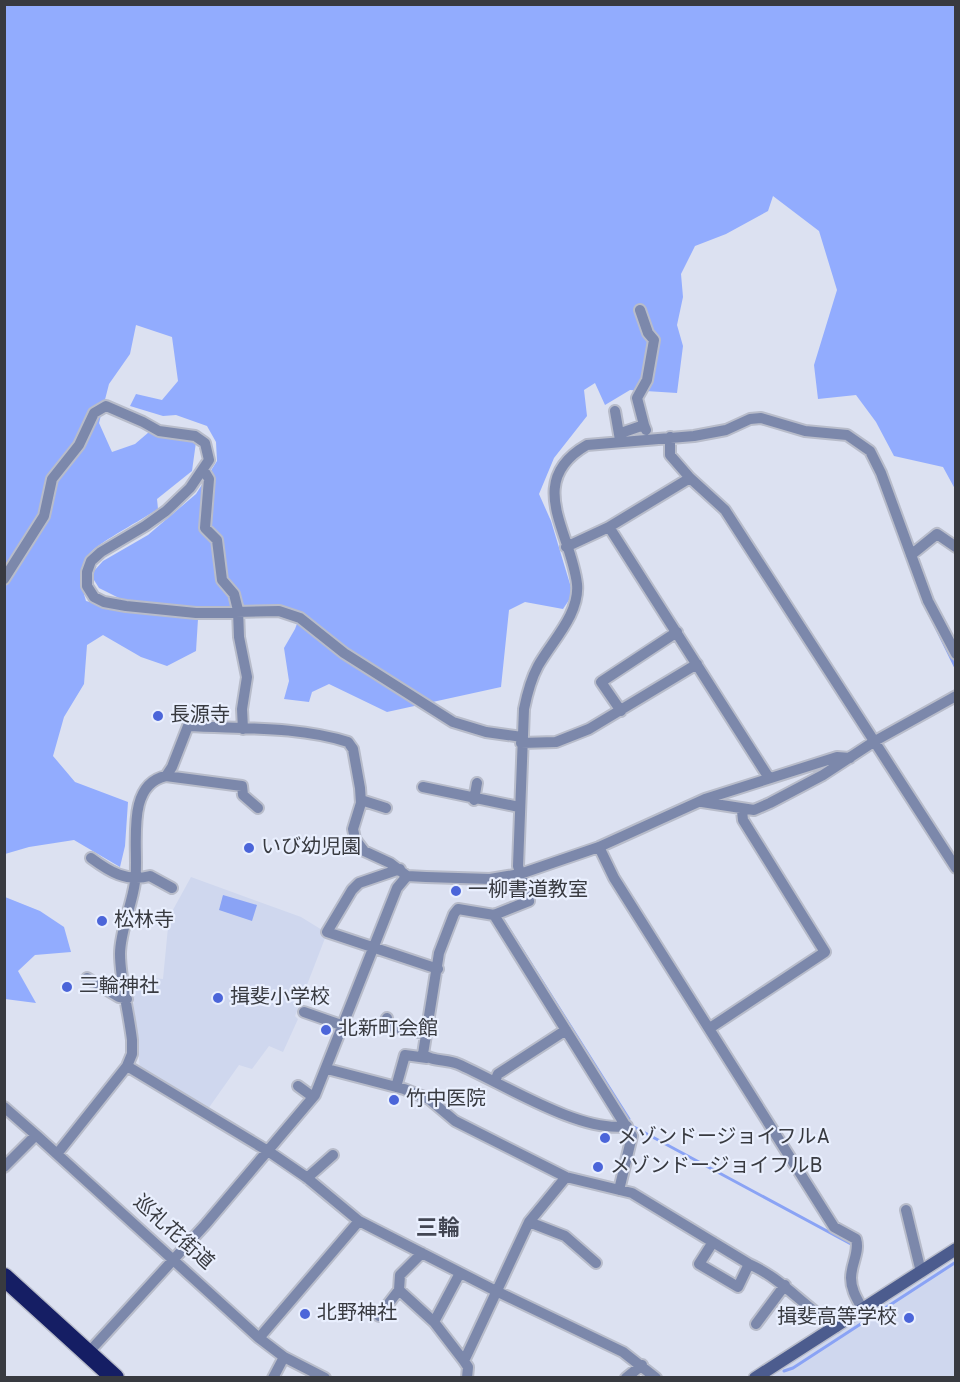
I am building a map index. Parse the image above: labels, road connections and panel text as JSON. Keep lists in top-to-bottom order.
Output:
{
  "streets": {
    "street": ["巡礼花街道"]
  },
  "districts": ["三輪"],
  "places": [
    "長源寺",
    "いび幼児園",
    "一柳書道教室",
    "松林寺",
    "三輪神社",
    "揖斐小学校",
    "北新町会館",
    "竹中医院",
    "メゾンドージョイフルA",
    "メゾンドージョイフルB",
    "北野神社",
    "揖斐高等学校"
  ]
}
